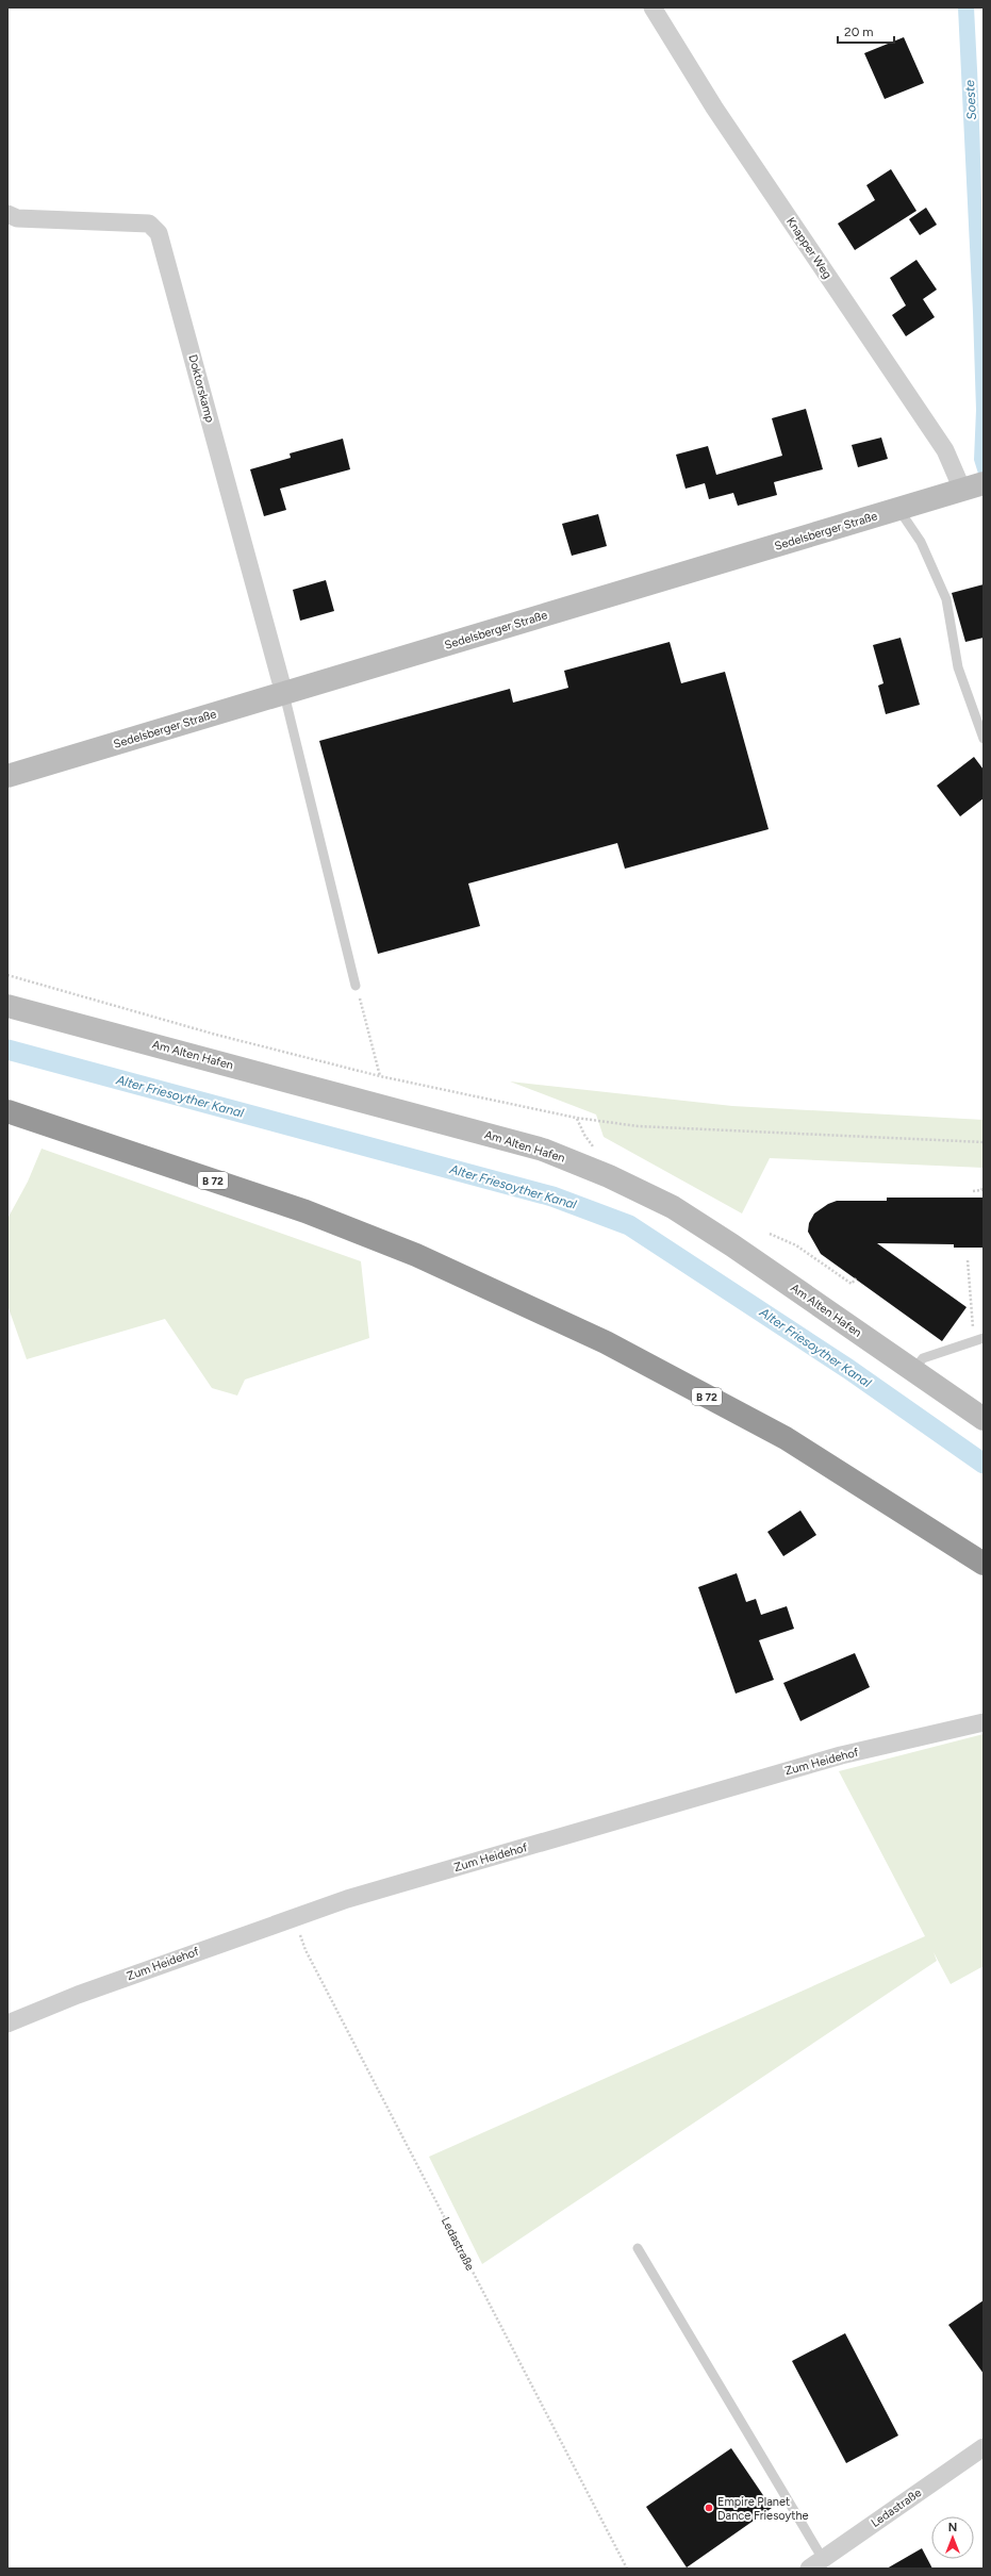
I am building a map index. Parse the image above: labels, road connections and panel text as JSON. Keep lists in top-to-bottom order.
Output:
{
  "streets": {
    "highway": ["B 72"],
    "street": [
      "Knapper Weg",
      "Doktorskamp",
      "Sedelsberger Straße",
      "Am Alten Hafen",
      "Zum Heidehof",
      "Ledastraße"
    ]
  },
  "crossings": [
    ["Knapper Weg", "Sedelsberger Straße"],
    ["Doktorskamp", "Sedelsberger Straße"],
    ["Zum Heidehof", "Ledastraße"]
  ],
  "water": ["Soeste", "Alter Friesoyther Kanal"],
  "places": ["Empire Planet Dance Friesoythe"],
  "scale_bar": "20 m",
  "north": "top"
}
